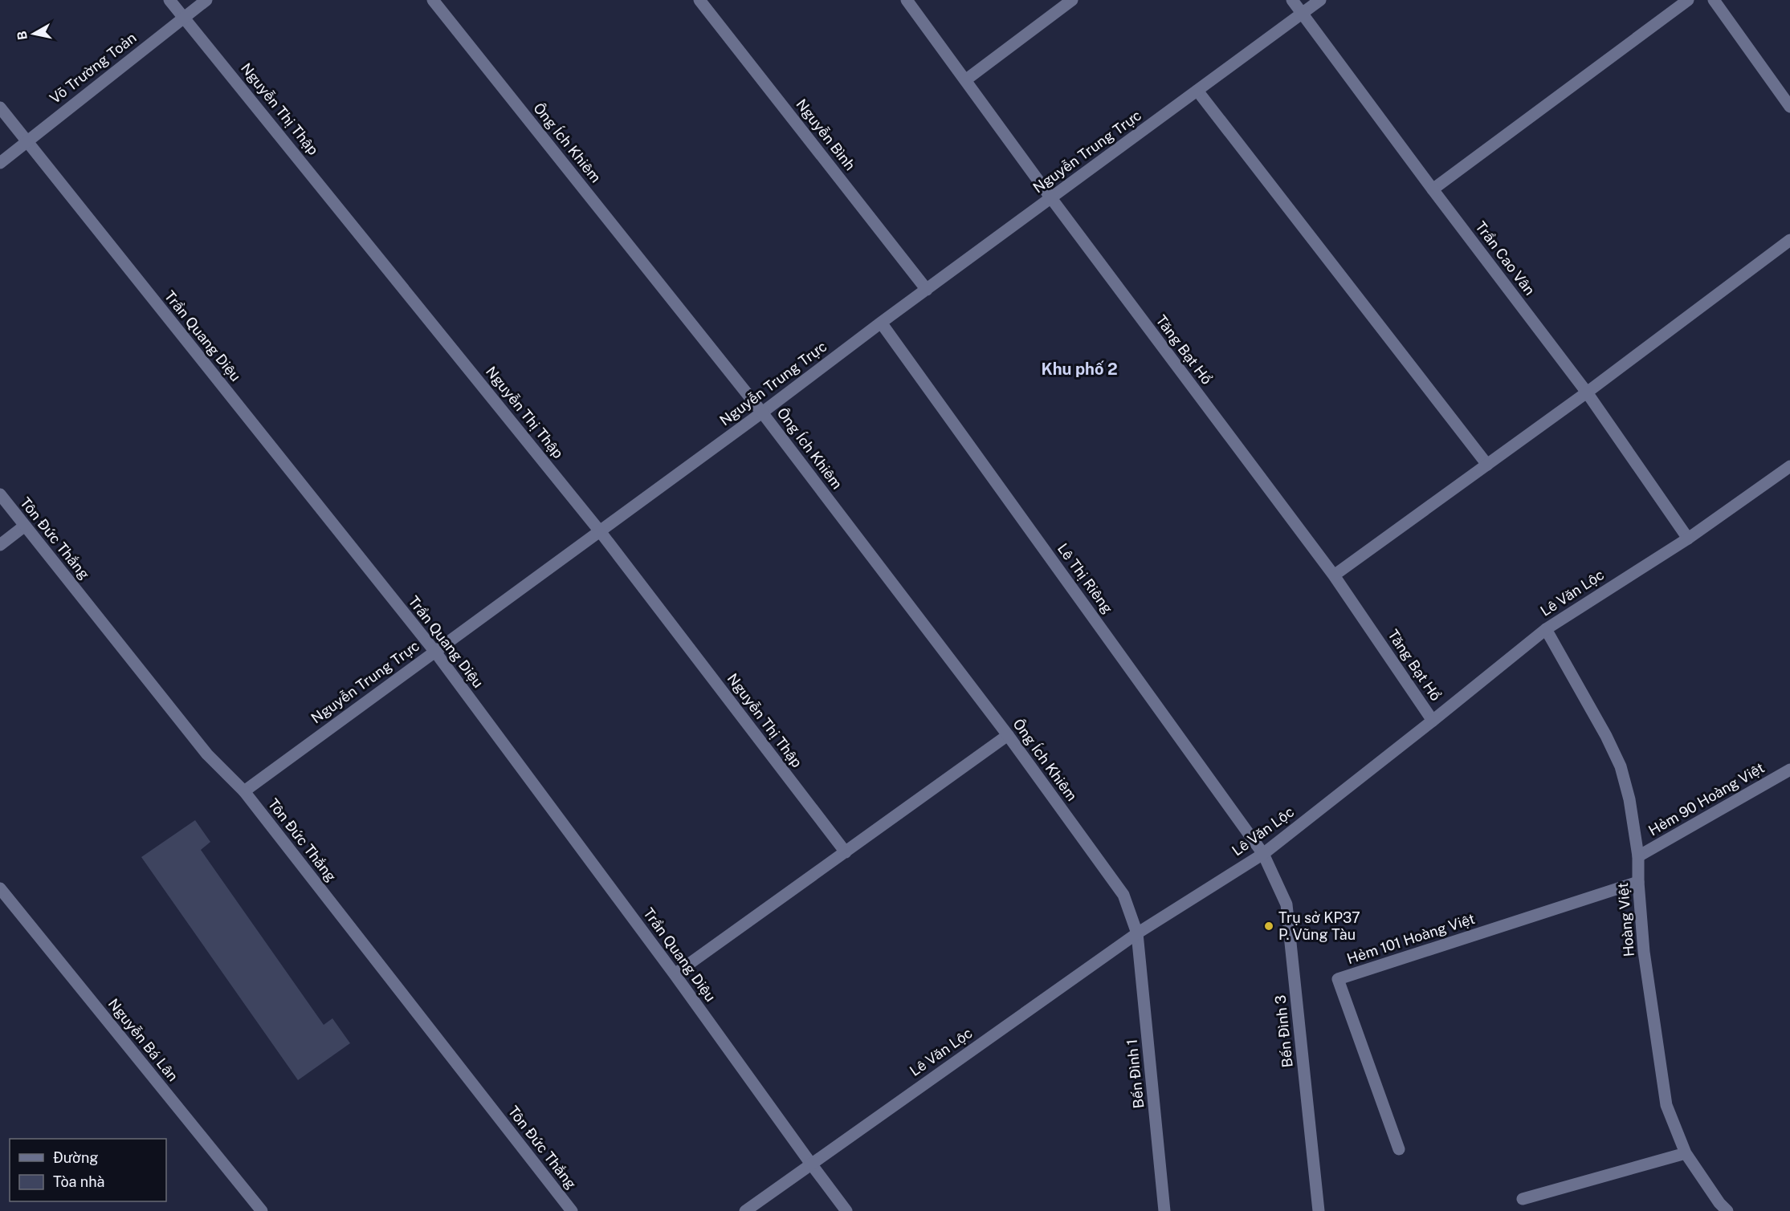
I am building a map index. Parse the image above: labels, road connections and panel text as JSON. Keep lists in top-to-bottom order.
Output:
{
  "streets": {
    "street": [
      "Võ Trường Toản",
      "Nguyễn Thị Thập",
      "Nguyễn Bình",
      "Ông Ích Khiêm",
      "Nguyễn Trung Trực",
      "Trần Cao Vân",
      "Trần Quang Diệu",
      "Tăng Bạt Hổ",
      "Tôn Đức Thắng",
      "Lê Thị Riêng",
      "Lê Văn Lộc",
      "Hẻm 90 Hoàng Việt",
      "Hoàng Việt",
      "Hẻm 101 Hoàng Việt",
      "Bến Đình 3",
      "Nguyễn Bá Lân",
      "Bến Đình 1"
    ]
  },
  "crossings": [
    ["Võ Trường Toản", "Nguyễn Thị Thập"],
    ["Võ Trường Toản", "Trần Quang Diệu"],
    ["Nguyễn Thị Thập", "Nguyễn Trung Trực"],
    ["Nguyễn Bình", "Nguyễn Trung Trực"],
    ["Ông Ích Khiêm", "Nguyễn Trung Trực"],
    ["Ông Ích Khiêm", "Lê Văn Lộc"],
    ["Ông Ích Khiêm", "Bến Đình 1"],
    ["Nguyễn Trung Trực", "Trần Cao Vân"],
    ["Nguyễn Trung Trực", "Trần Quang Diệu"],
    ["Nguyễn Trung Trực", "Tăng Bạt Hổ"],
    ["Nguyễn Trung Trực", "Tôn Đức Thắng"],
    ["Nguyễn Trung Trực", "Lê Thị Riêng"],
    ["Trần Cao Vân", "Lê Văn Lộc"],
    ["Trần Quang Diệu", "Lê Văn Lộc"],
    ["Tăng Bạt Hổ", "Lê Văn Lộc"],
    ["Lê Thị Riêng", "Lê Văn Lộc"],
    ["Lê Thị Riêng", "Bến Đình 3"],
    ["Lê Văn Lộc", "Hoàng Việt"],
    ["Lê Văn Lộc", "Bến Đình 3"],
    ["Lê Văn Lộc", "Bến Đình 1"],
    ["Hẻm 90 Hoàng Việt", "Hoàng Việt"],
    ["Hoàng Việt", "Hẻm 101 Hoàng Việt"]
  ],
  "districts": ["Khu phố 2"],
  "places": ["Trụ sở KP37 P. Vũng Tàu"],
  "legend": ["Đường", "Tòa nhà"],
  "north": "left"
}
